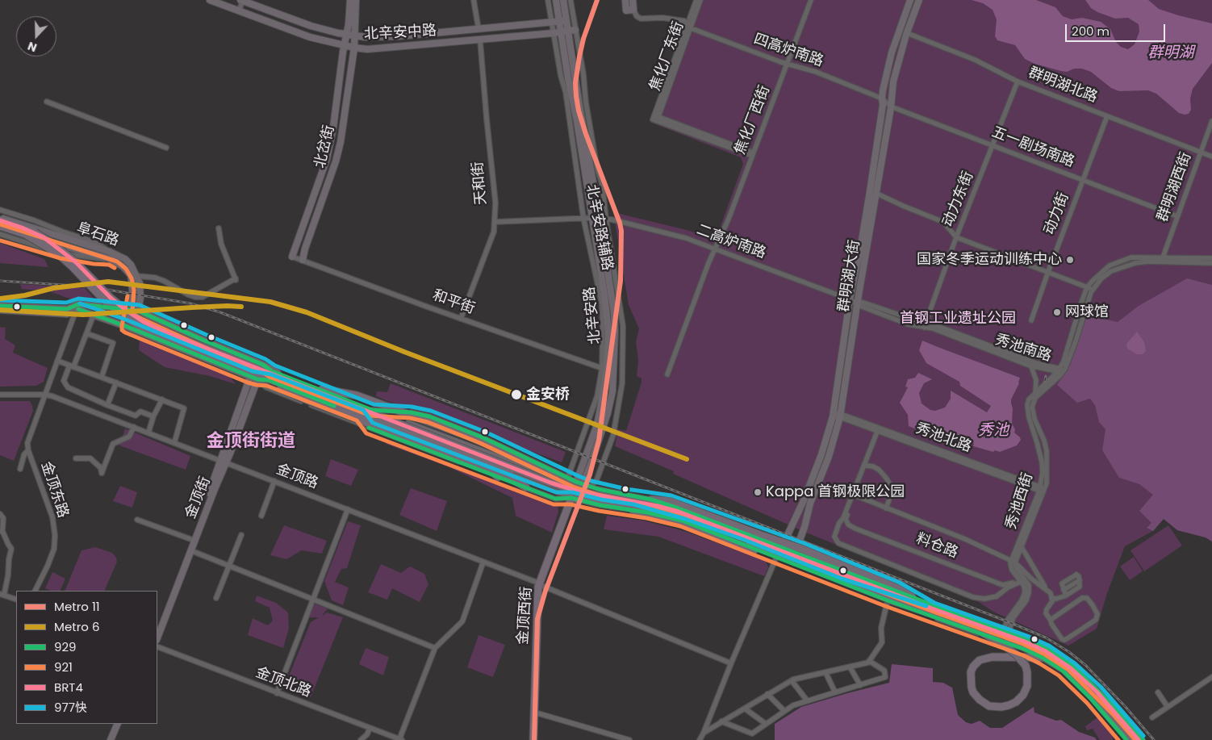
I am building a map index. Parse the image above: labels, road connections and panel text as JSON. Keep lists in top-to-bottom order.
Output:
{
  "streets": {
    "highway": ["阜石路", "金顶西街"],
    "main road": [
      "北辛安中路",
      "北岔街",
      "群明湖大街",
      "北辛安路",
      "金顶街"
    ],
    "street": [
      "四高炉南路",
      "焦化厂东街",
      "群明湖北路",
      "焦化厂西街",
      "五一剧场南路",
      "天和街",
      "群明湖西街",
      "动力东街",
      "动力街",
      "北辛安路辅路",
      "二高炉南路",
      "和平街",
      "秀池南路",
      "秀池北路",
      "金顶路",
      "金顶东路",
      "秀池西街",
      "料仓路",
      "金顶北路"
    ]
  },
  "crossings": [
    ["北辛安中路", "北岔街"],
    ["北辛安中路", "天和街"],
    ["北辛安中路", "北辛安路辅路"],
    ["北辛安中路", "北辛安路"],
    ["四高炉南路", "焦化厂东街"],
    ["四高炉南路", "焦化厂西街"],
    ["四高炉南路", "五一剧场南路"],
    ["四高炉南路", "群明湖大街"],
    ["焦化厂东街", "焦化厂西街"],
    ["群明湖北路", "群明湖西街"],
    ["群明湖北路", "动力东街"],
    ["群明湖北路", "动力街"],
    ["群明湖北路", "群明湖大街"],
    ["焦化厂西街", "二高炉南路"],
    ["北岔街", "和平街"],
    ["五一剧场南路", "群明湖西街"],
    ["五一剧场南路", "动力东街"],
    ["五一剧场南路", "动力街"],
    ["五一剧场南路", "群明湖大街"],
    ["天和街", "二高炉南路"],
    ["天和街", "和平街"],
    ["群明湖西街", "秀池西街"],
    ["动力东街", "秀池南路"],
    ["北辛安路辅路", "二高炉南路"],
    ["北辛安路辅路", "和平街"],
    ["北辛安路辅路", "北辛安路"],
    ["北辛安路辅路", "金顶西街"],
    ["阜石路", "金顶街"],
    ["二高炉南路", "群明湖大街"],
    ["二高炉南路", "北辛安路"],
    ["二高炉南路", "秀池南路"],
    ["群明湖大街", "秀池南路"],
    ["群明湖大街", "秀池北路"],
    ["和平街", "北辛安路"],
    ["北辛安路", "金顶西街"],
    ["秀池南路", "秀池西街"],
    ["秀池北路", "秀池西街"],
    ["金顶路", "金顶东路"],
    ["金顶路", "金顶街"],
    ["金顶路", "金顶西街"]
  ],
  "districts": ["金顶街街道"],
  "water": ["群明湖", "秀池"],
  "parks": ["首钢工业遗址公园"],
  "places": [
    "国家冬季运动训练中心",
    "网球馆",
    "金安桥",
    "Kappa 首钢极限公园"
  ],
  "lines": [
    "metro line 11",
    "transit line BRT4",
    "transit line 921",
    "metro line 6",
    "transit line 977快",
    "transit line 929"
  ],
  "legend": [
    "Metro 11",
    "Metro 6",
    "929",
    "921",
    "BRT4",
    "977快"
  ],
  "scale_bar": "200 m",
  "north": "bottom"
}
